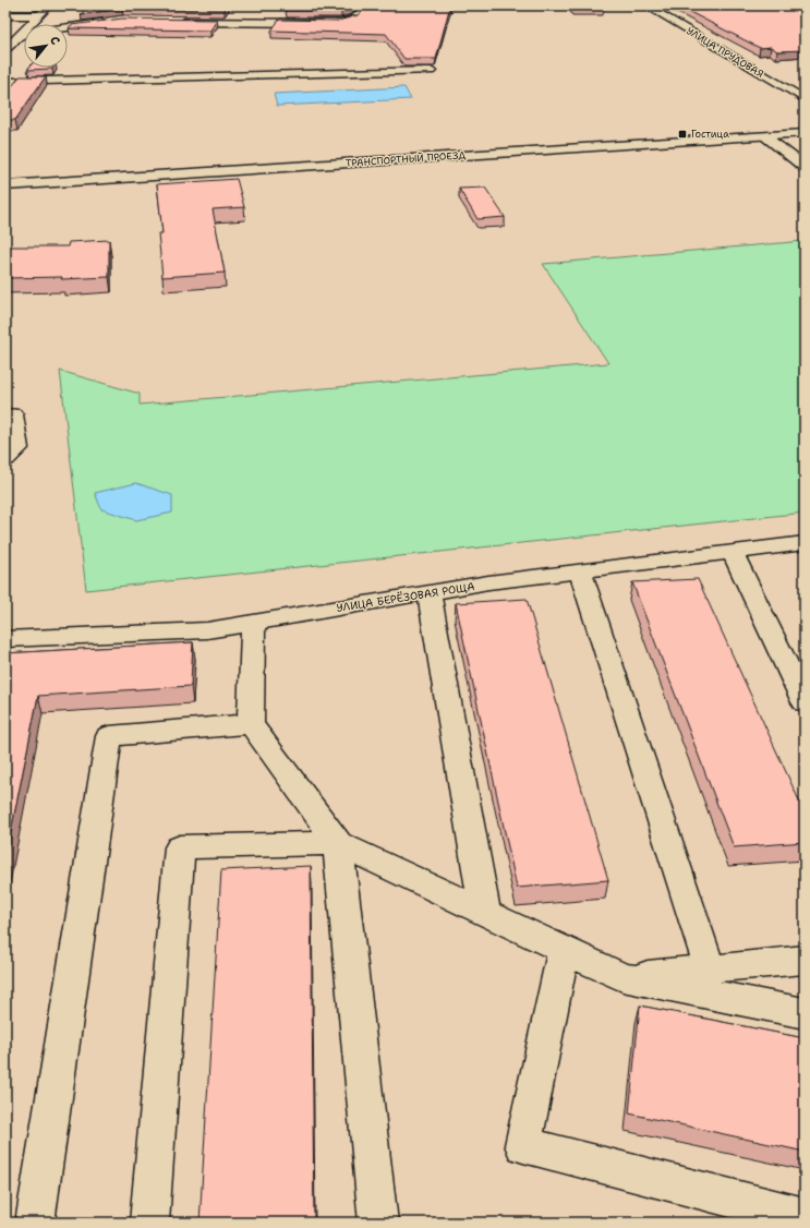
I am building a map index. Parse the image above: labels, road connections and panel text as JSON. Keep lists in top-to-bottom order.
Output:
{
  "streets": {
    "street": ["УЛИЦА ПРУДОВАЯ", "ТРАНСПОРТНЫЙ ПРОЕЗД", "УЛИЦА БЕРЁЗОВАЯ РОЩА"]
  },
  "places": {
    "transit": ["Гостица"]
  },
  "north": "top right"
}
